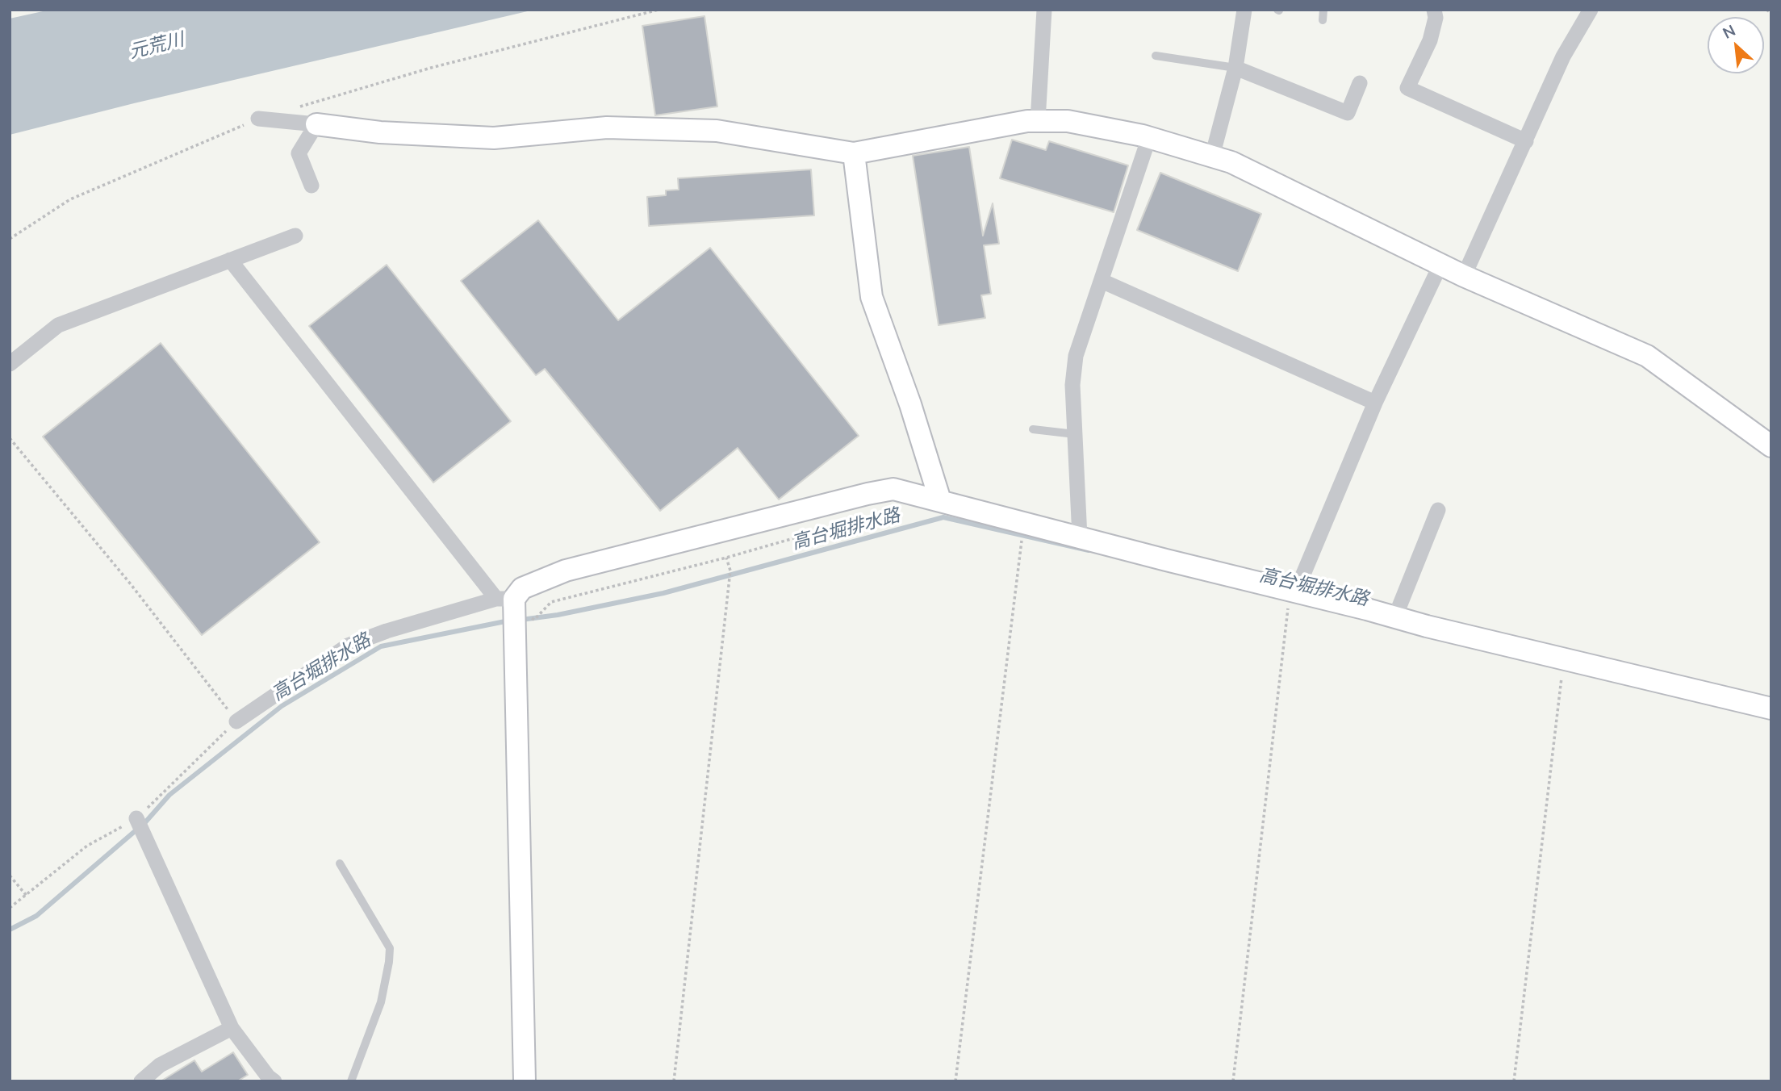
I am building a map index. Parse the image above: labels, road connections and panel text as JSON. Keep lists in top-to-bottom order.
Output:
{
  "water": ["元荒川", "高台堀排水路"],
  "north": "top left"
}
